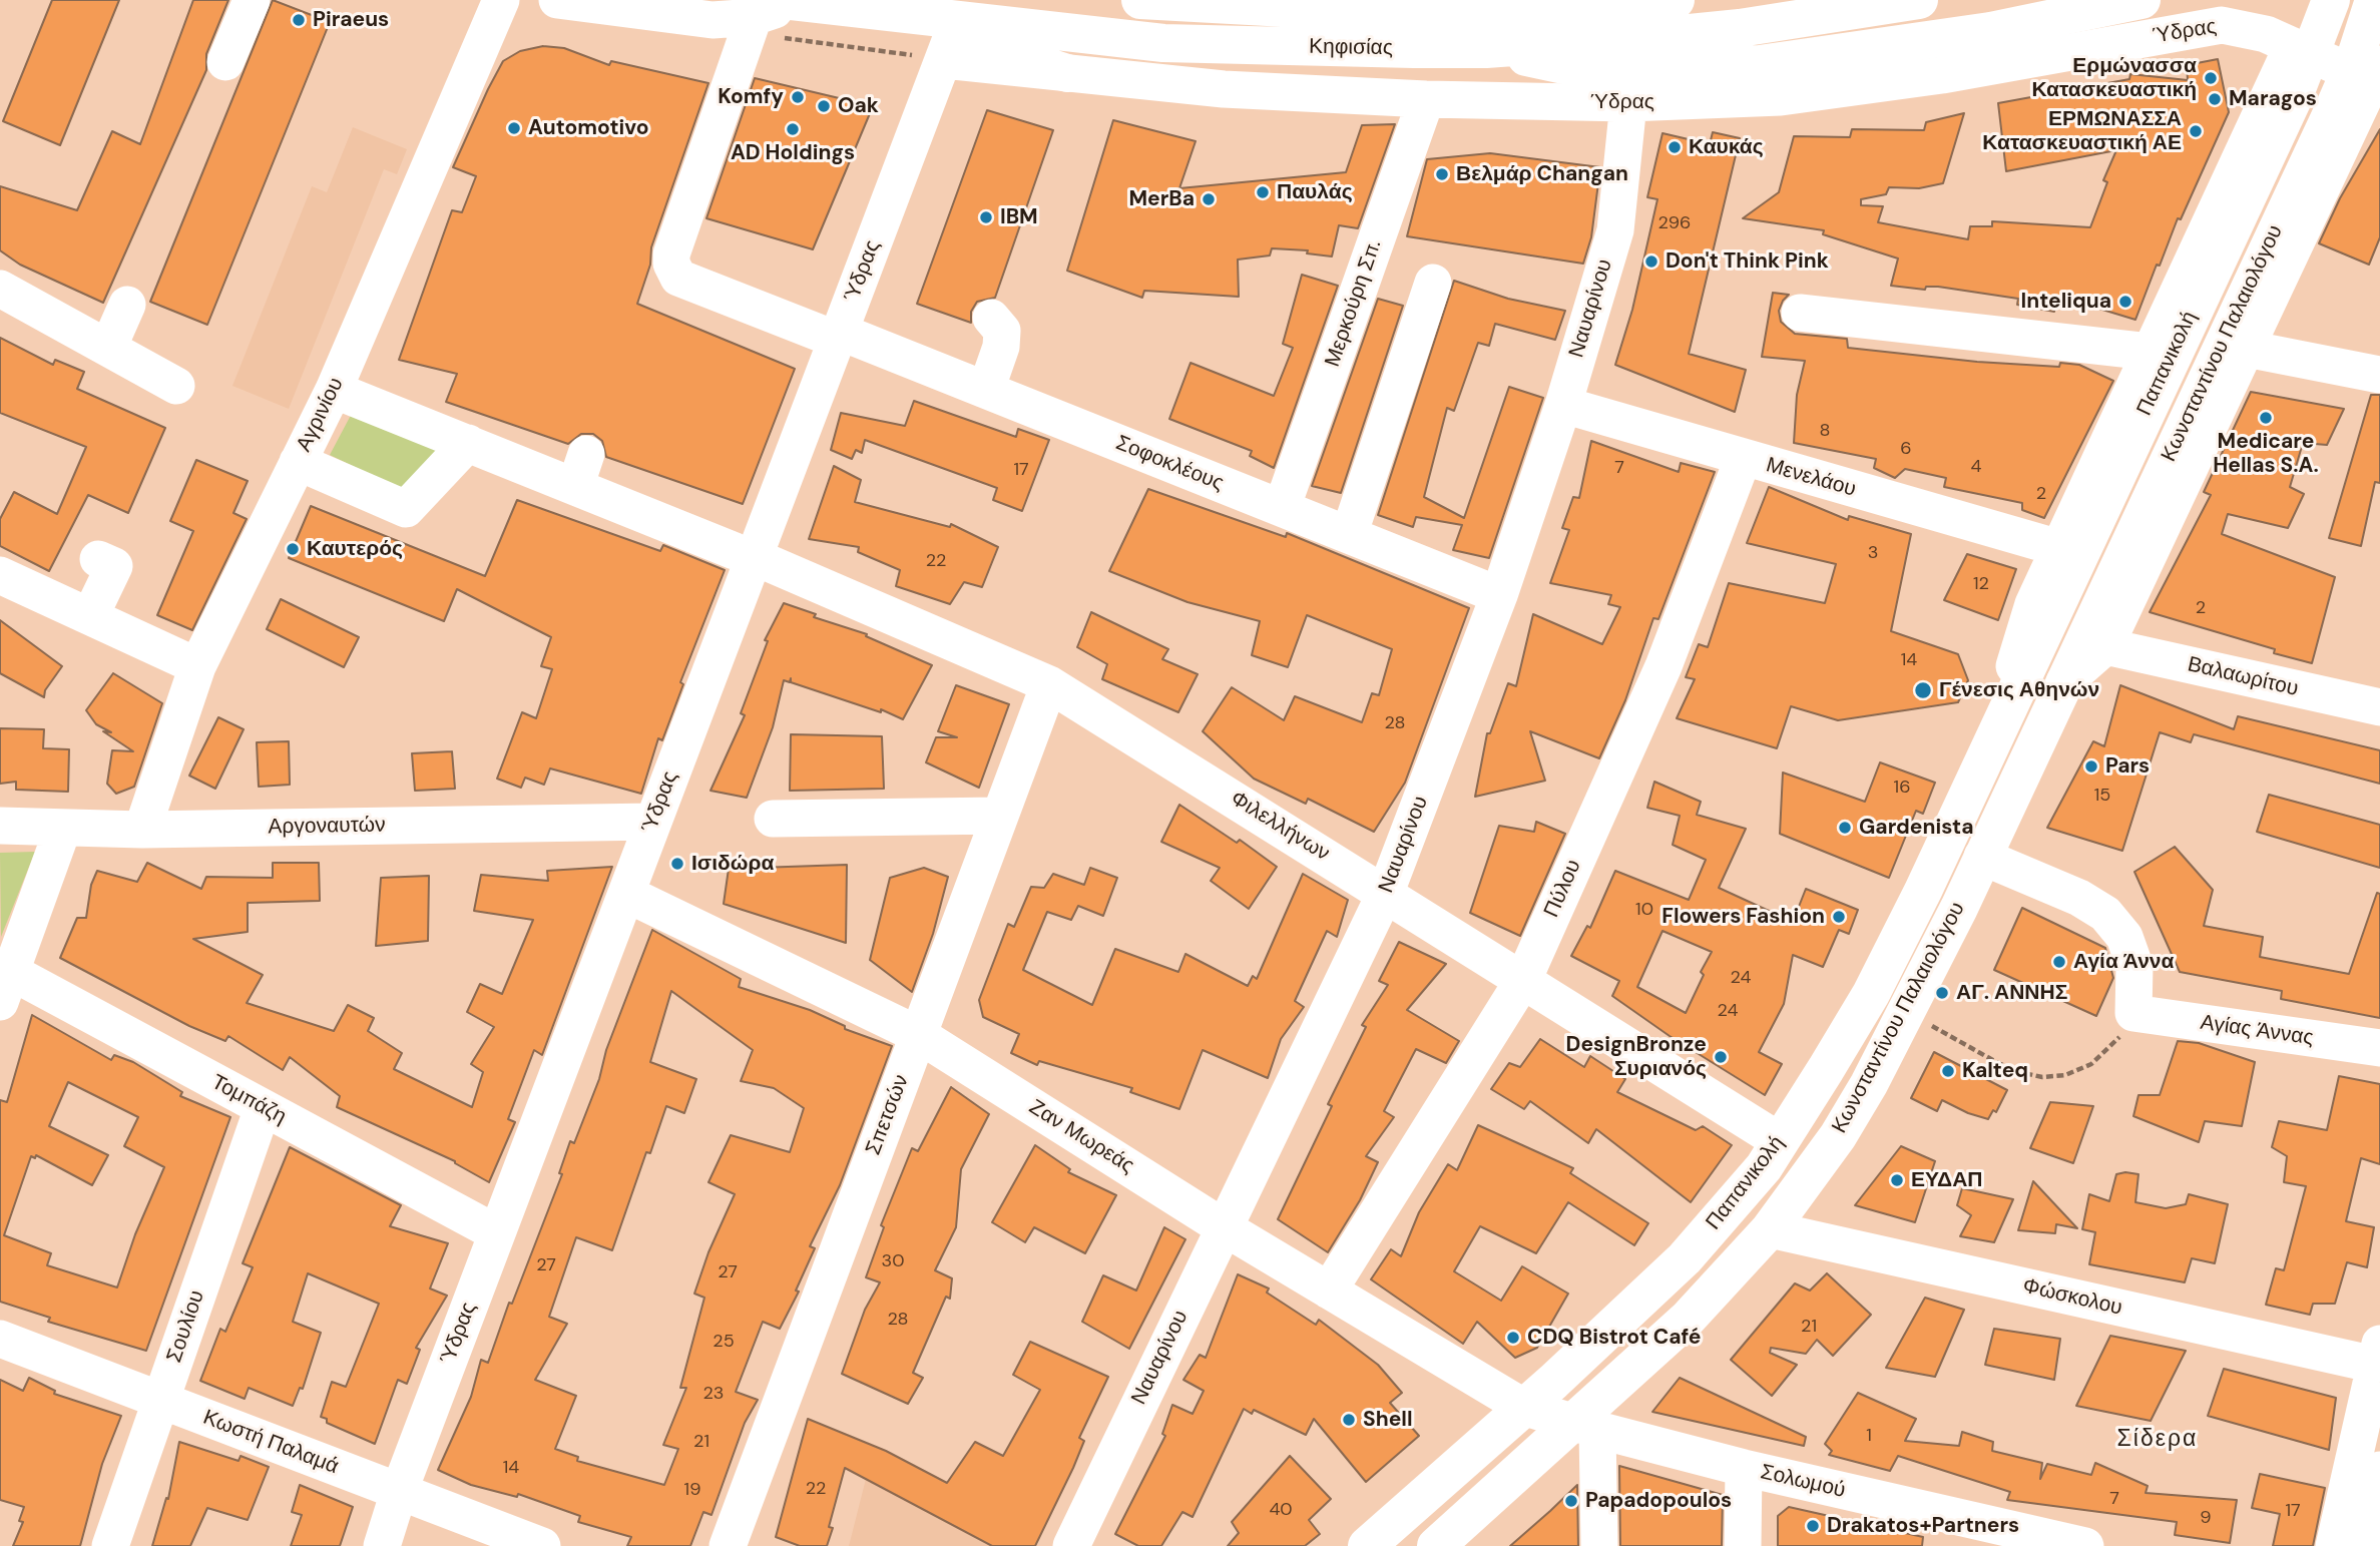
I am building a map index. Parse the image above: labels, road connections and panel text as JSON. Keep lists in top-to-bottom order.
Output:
{
  "streets": {
    "main road": ["Κηφισίας", "Κωνσταντίνου Παλαιολόγου", "Παπανικολή"],
    "street": [
      "Ύδρας",
      "Μερκούρη Σπ.",
      "Ναυαρίνου",
      "Αγρινίου",
      "Σοφοκλέους",
      "Μενελάου",
      "Βαλαωρίτου",
      "Αργοναυτών",
      "Φιλελλήνων",
      "Πύλου",
      "Αγίας Άννας",
      "Τομπάζη",
      "Σπετσών",
      "Ζαν Μωρεάς",
      "Φώσκολου",
      "Σουλίου",
      "Κωστή Παλαμά",
      "Σολωμού"
    ]
  },
  "crossings": [
    ["Ύδρας", "Κηφισίας"],
    ["Ύδρας", "Μερκούρη Σπ."],
    ["Ύδρας", "Ναυαρίνου"],
    ["Ύδρας", "Κωνσταντίνου Παλαιολόγου"],
    ["Ύδρας", "Παπανικολή"],
    ["Ύδρας", "Σοφοκλέους"],
    ["Ύδρας", "Αργοναυτών"],
    ["Ύδρας", "Φιλελλήνων"],
    ["Ύδρας", "Τομπάζη"],
    ["Ύδρας", "Ζαν Μωρεάς"],
    ["Ύδρας", "Κωστή Παλαμά"],
    ["Κηφισίας", "Σοφοκλέους"],
    ["Μερκούρη Σπ.", "Σοφοκλέους"],
    ["Ναυαρίνου", "Σοφοκλέους"],
    ["Ναυαρίνου", "Μενελάου"],
    ["Ναυαρίνου", "Φιλελλήνων"],
    ["Ναυαρίνου", "Ζαν Μωρεάς"],
    ["Κωνσταντίνου Παλαιολόγου", "Βαλαωρίτου"],
    ["Κωνσταντίνου Παλαιολόγου", "Αγίας Άννας"],
    ["Κωνσταντίνου Παλαιολόγου", "Φώσκολου"],
    ["Κωνσταντίνου Παλαιολόγου", "Σολωμού"],
    ["Παπανικολή", "Μενελάου"],
    ["Παπανικολή", "Φιλελλήνων"],
    ["Παπανικολή", "Ζαν Μωρεάς"],
    ["Παπανικολή", "Σολωμού"],
    ["Αγρινίου", "Αργοναυτών"],
    ["Αγρινίου", "Φιλελλήνων"],
    ["Μενελάου", "Πύλου"],
    ["Φιλελλήνων", "Πύλου"],
    ["Φιλελλήνων", "Σπετσών"],
    ["Πύλου", "Ζαν Μωρεάς"],
    ["Τομπάζη", "Σουλίου"],
    ["Σπετσών", "Ζαν Μωρεάς"],
    ["Ζαν Μωρεάς", "Σολωμού"],
    ["Σουλίου", "Κωστή Παλαμά"]
  ],
  "districts": ["Σίδερα"],
  "places": [
    "Piraeus",
    "Ερμώνασσα Κατασκευαστική",
    "Komfy",
    "Maragos",
    "Oak",
    "Automotivo",
    "AD Holdings",
    "ΕΡΜΩΝΑΣΣΑ Κατασκευαστική ΑΕ",
    "Καυκάς",
    "Βελμάρ Changan",
    "Παυλάς",
    "MerBa",
    "IBM",
    "Don't Think Pink",
    "Inteliqua",
    "Medicare Hellas S.A.",
    "Καυτερός",
    "Γένεσις Αθηνών",
    "Pars",
    "Gardenista",
    "Ισιδώρα",
    "Flowers Fashion",
    "Αγία Άννα",
    "ΑΓ. ΑΝΝΗΣ",
    "DesignBronze Συριανός",
    "Kalteq",
    "ΕΥΔΑΠ",
    "CDQ Bistrot Café",
    "Shell",
    "Papadopoulos",
    "Drakatos+Partners"
  ],
  "house_numbers": [
    "296",
    "8",
    "6",
    "4",
    "7",
    "17",
    "2",
    "3",
    "22",
    "12",
    "2",
    "14",
    "28",
    "16",
    "15",
    "10",
    "24",
    "24",
    "30",
    "27",
    "27",
    "28",
    "21",
    "25",
    "23",
    "1",
    "21",
    "14",
    "22",
    "19",
    "7",
    "40",
    "17",
    "9"
  ]
}
